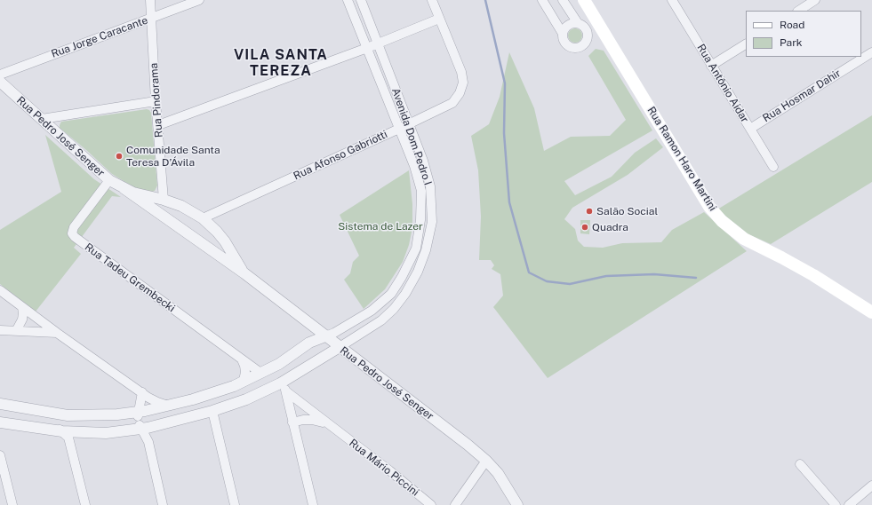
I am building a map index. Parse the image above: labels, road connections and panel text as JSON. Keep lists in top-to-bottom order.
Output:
{
  "streets": {
    "main road": ["Rua Ramon Haro Martini"],
    "street": [
      "Rua Jorge Caracante",
      "Rua Antônio Aidar",
      "Rua Hosmar Dahir",
      "Rua Pindorama",
      "Rua Pedro José Senger",
      "Avenida Dom Pedro I",
      "Rua Afonso Gabriotti",
      "Rua Tadeu Grembecki",
      "Rua Mário Piccini"
    ]
  },
  "crossings": [
    ["Rua Jorge Caracante", "Rua Pindorama"],
    ["Rua Antônio Aidar", "Rua Hosmar Dahir"],
    ["Rua Pindorama", "Rua Pedro José Senger"],
    ["Rua Pedro José Senger", "Avenida Dom Pedro I"],
    ["Rua Pedro José Senger", "Rua Afonso Gabriotti"],
    ["Rua Pedro José Senger", "Rua Tadeu Grembecki"],
    ["Avenida Dom Pedro I", "Rua Afonso Gabriotti"]
  ],
  "districts": ["VILA SANTA TEREZA"],
  "parks": ["Sistema de Lazer"],
  "places": ["Comunidade Santa Teresa D’Ávila", "Salão Social", "Quadra"],
  "legend": ["Road", "Park"]
}
